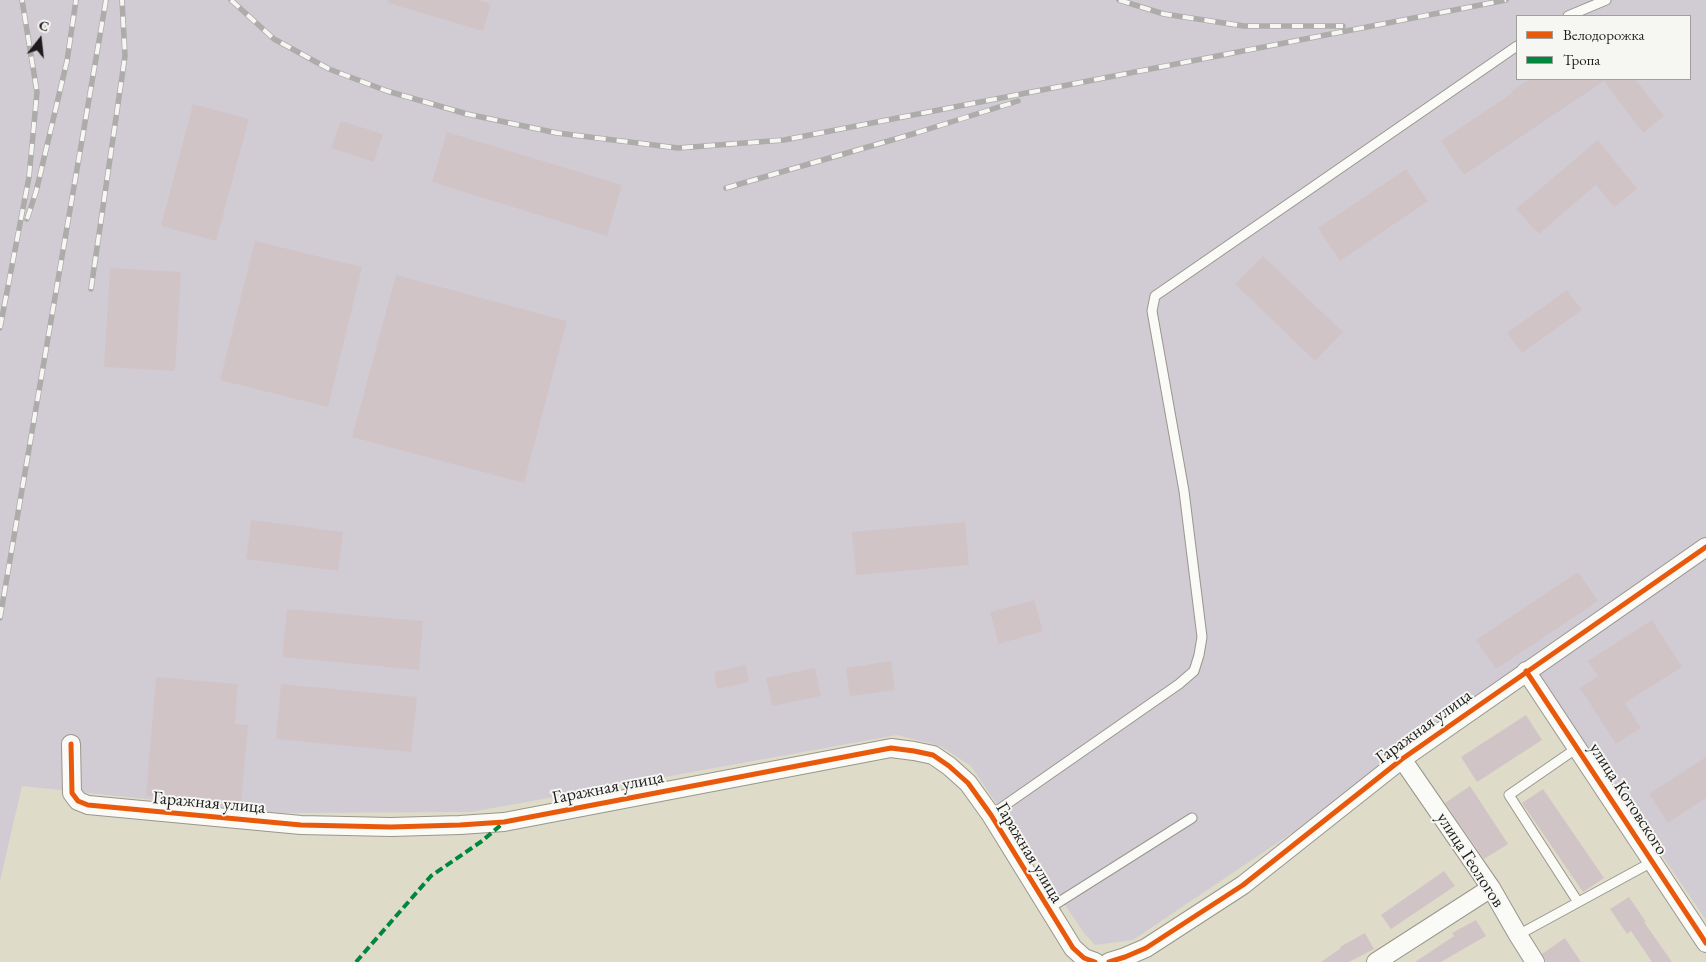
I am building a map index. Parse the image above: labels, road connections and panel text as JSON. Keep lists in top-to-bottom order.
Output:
{
  "streets": {
    "street": ["Гаражная улица", "улица Котовского", "улица Геологов"]
  },
  "crossings": [
    ["Гаражная улица", "улица Котовского"],
    ["Гаражная улица", "улица Геологов"]
  ],
  "legend": ["Велодорожка", "Тропа"],
  "north": "top"
}
